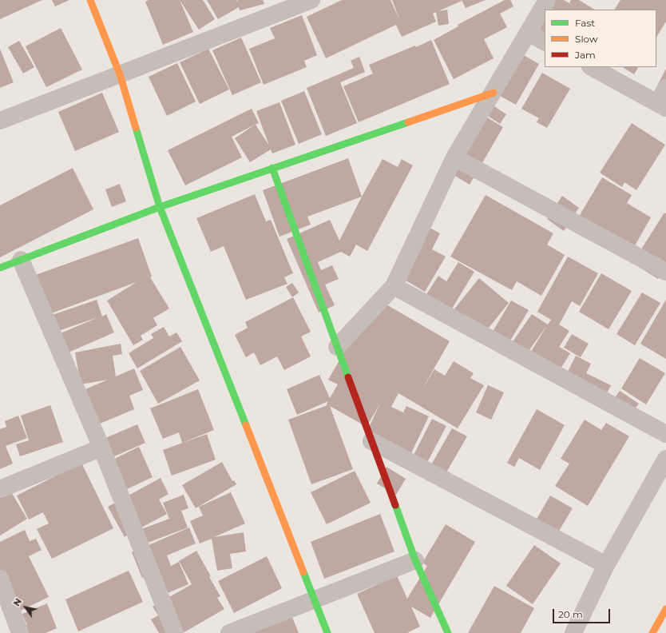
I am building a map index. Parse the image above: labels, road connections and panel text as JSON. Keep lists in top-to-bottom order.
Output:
{
  "legend": ["Fast", "Slow", "Jam"],
  "scale_bar": "20 m",
  "north": "top left"
}
